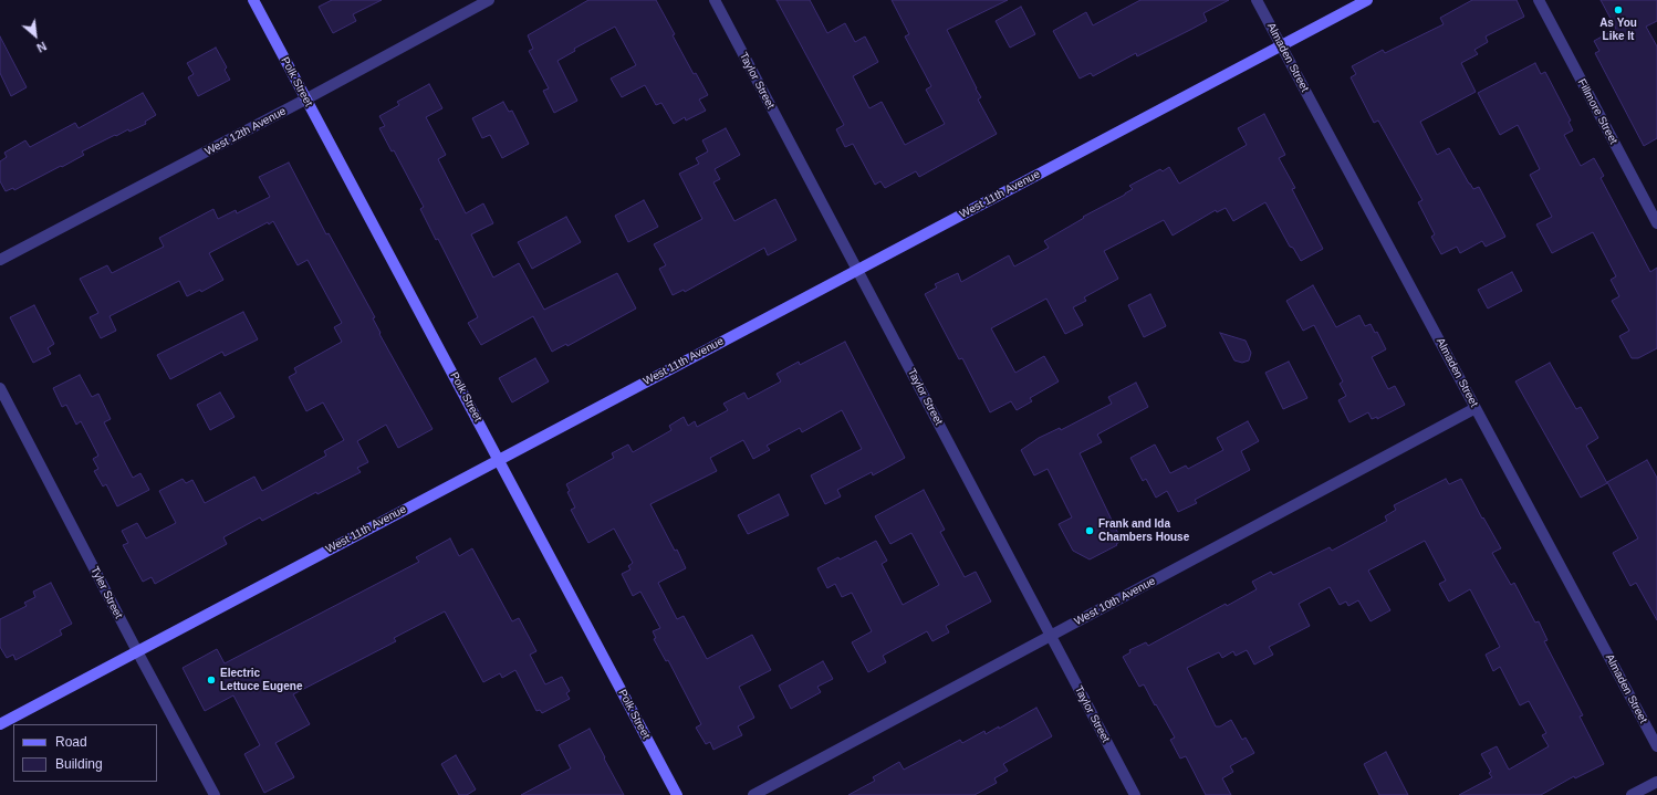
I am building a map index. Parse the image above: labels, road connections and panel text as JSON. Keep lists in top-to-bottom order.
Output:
{
  "streets": {
    "main road": ["Polk Street", "West 11th Avenue"],
    "street": [
      "Almaden Street",
      "Taylor Street",
      "Fillmore Street",
      "West 12th Avenue",
      "Tyler Street",
      "West 10th Avenue"
    ]
  },
  "crossings": [
    ["Almaden Street", "West 11th Avenue"],
    ["Almaden Street", "West 10th Avenue"],
    ["Taylor Street", "West 11th Avenue"],
    ["Taylor Street", "West 10th Avenue"],
    ["Polk Street", "West 12th Avenue"],
    ["Polk Street", "West 11th Avenue"],
    ["West 11th Avenue", "Tyler Street"]
  ],
  "places": ["As You Like It", "Frank and Ida Chambers House", "Electric Lettuce Eugene"],
  "legend": ["Road", "Building"],
  "north": "bottom right"
}
